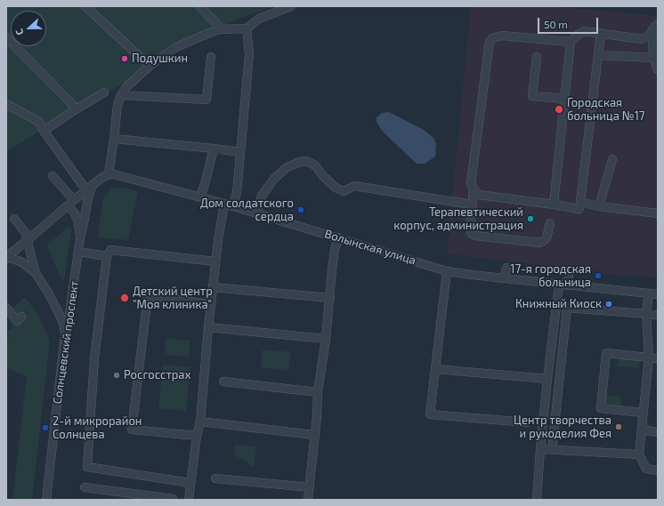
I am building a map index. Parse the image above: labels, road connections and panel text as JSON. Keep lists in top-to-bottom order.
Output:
{
  "streets": {
    "street": ["Волынская улица", "Солнцевский проспект"]
  },
  "places": [
    "Подушкин",
    "Городская больница №17",
    "Дом солдатского сердца",
    "Терапевтический корпус, администрация",
    "17-я городская больница",
    "Детский центр \"Моя клиника\"",
    "Книжный Киоск",
    "Росгосстрах",
    "Центр творчества и рукоделия Фея",
    "2-й микрорайон Солнцева"
  ],
  "scale_bar": "50 m",
  "north": "left"
}
